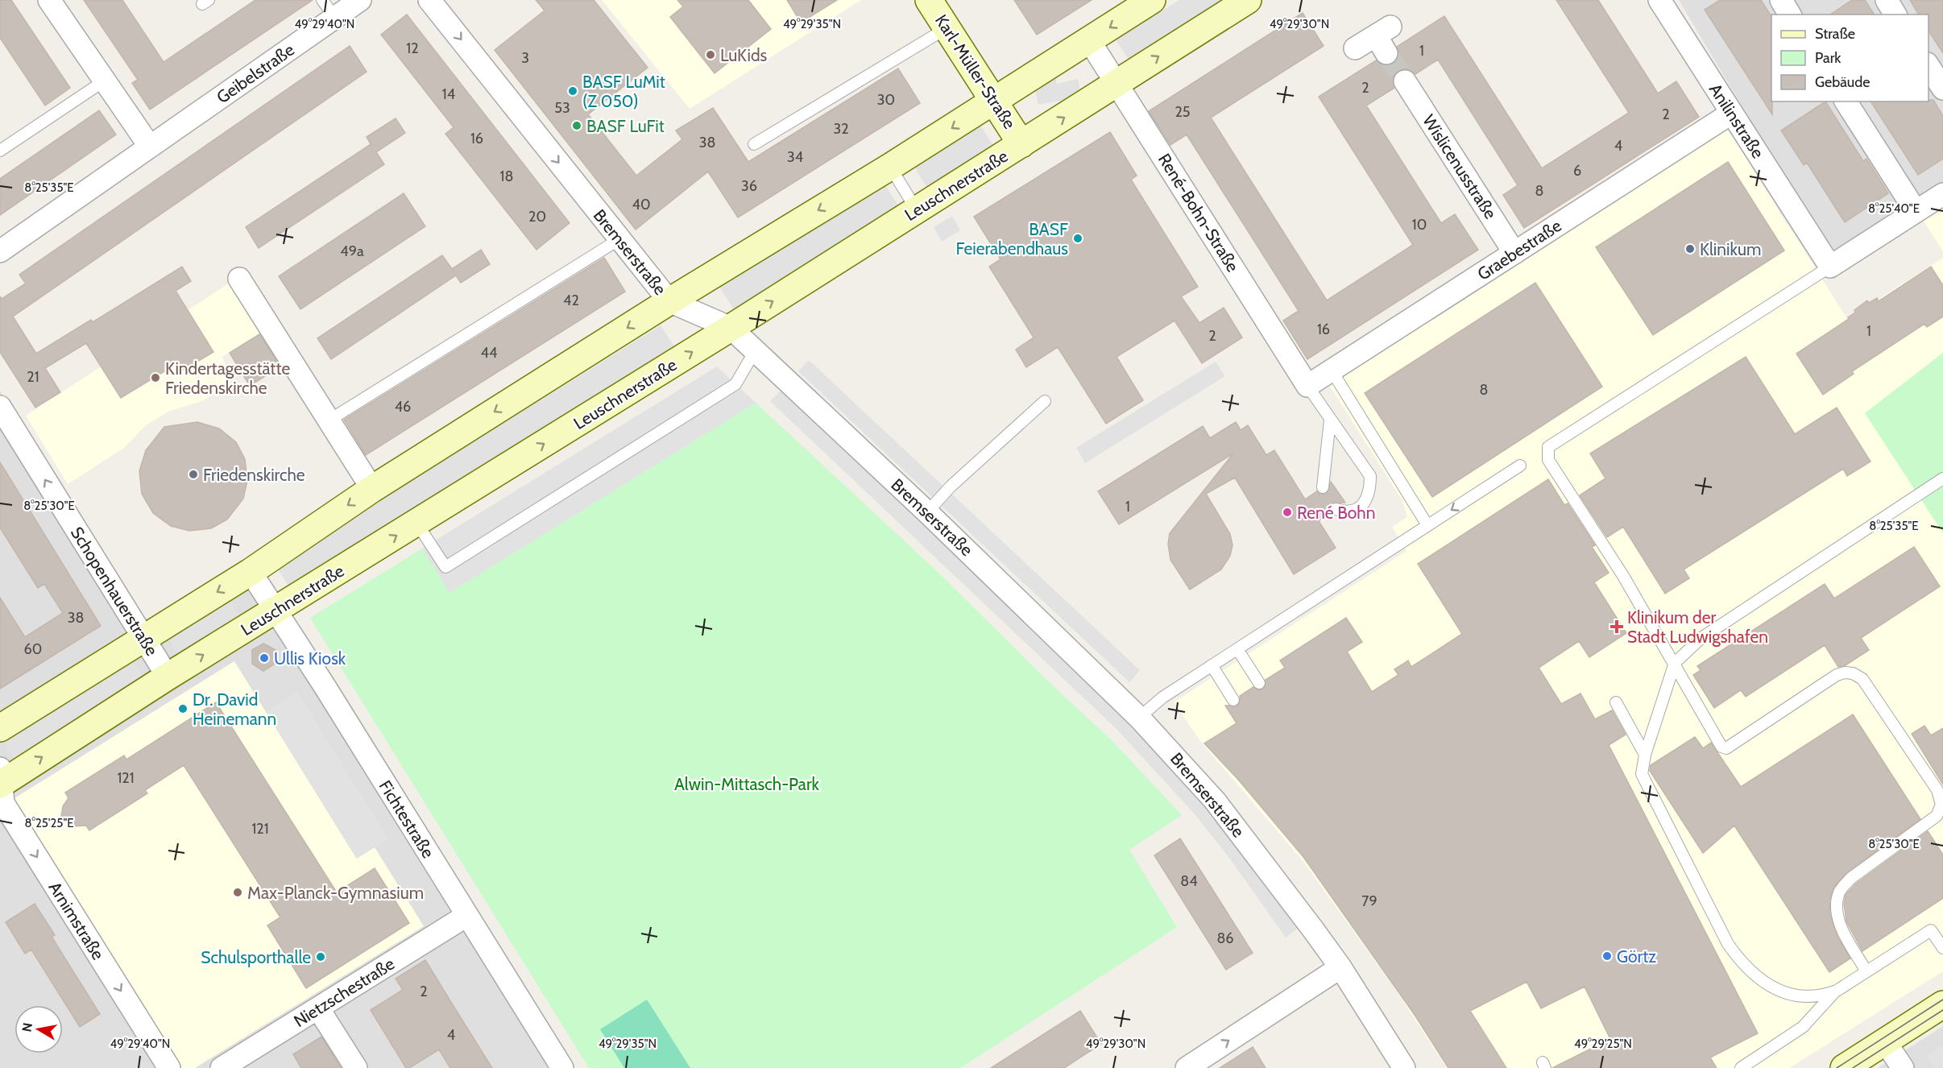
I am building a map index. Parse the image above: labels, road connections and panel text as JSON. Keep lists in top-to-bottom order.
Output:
{
  "streets": {
    "street": [
      "Karl-Müller-Straße",
      "Geibelstraße",
      "Anilinstraße",
      "Wislicenusstraße",
      "Leuschnerstraße",
      "René-Bohn-Straße",
      "Graebestraße",
      "Bremserstraße",
      "Schopenhauerstraße",
      "Fichtestraße",
      "Arnimstraße",
      "Nietzschestraße"
    ]
  },
  "crossings": [
    ["Karl-Müller-Straße", "Leuschnerstraße"],
    ["Anilinstraße", "Graebestraße"],
    ["Wislicenusstraße", "Graebestraße"],
    ["Leuschnerstraße", "René-Bohn-Straße"],
    ["Leuschnerstraße", "Bremserstraße"],
    ["Leuschnerstraße", "Schopenhauerstraße"],
    ["Leuschnerstraße", "Fichtestraße"],
    ["Leuschnerstraße", "Arnimstraße"],
    ["René-Bohn-Straße", "Graebestraße"],
    ["Fichtestraße", "Nietzschestraße"]
  ],
  "one_way": ["Schopenhauerstraße", "Arnimstraße"],
  "parks": ["Alwin-Mittasch-Park"],
  "places": {
    "other": [
      "LuKids",
      "BASF LuMit (Z 050)",
      "BASF LuFit",
      "BASF Feierabendhaus",
      "Klinikum",
      "Kindertagesstätte Friedenskirche",
      "Friedenskirche",
      "René Bohn",
      "Ullis Kiosk",
      "Dr. David Heinemann",
      "Max-Planck-Gymnasium",
      "Görtz",
      "Schulsporthalle"
    ],
    "health": ["Klinikum der Stadt Ludwigshafen"]
  },
  "house_numbers": [
    "12",
    "1",
    "3",
    "2",
    "14",
    "30",
    "53",
    "25",
    "2",
    "32",
    "16",
    "38",
    "4",
    "34",
    "6",
    "18",
    "36",
    "8",
    "40",
    "20",
    "10",
    "49a",
    "42",
    "16",
    "1",
    "2",
    "44",
    "21",
    "8",
    "46",
    "1",
    "38",
    "60",
    "121",
    "121",
    "84",
    "79",
    "86",
    "2",
    "4"
  ],
  "legend": ["Straße", "Park", "Gebäude"],
  "north": "left",
  "coordinates": [
    "49°29'40\"N",
    "49°29'35\"N",
    "49°29'30\"N",
    "8°25'35\"E",
    "8°25'40\"E",
    "8°25'30\"E",
    "8°25'25\"E",
    "49°29'25\"N"
  ]
}
